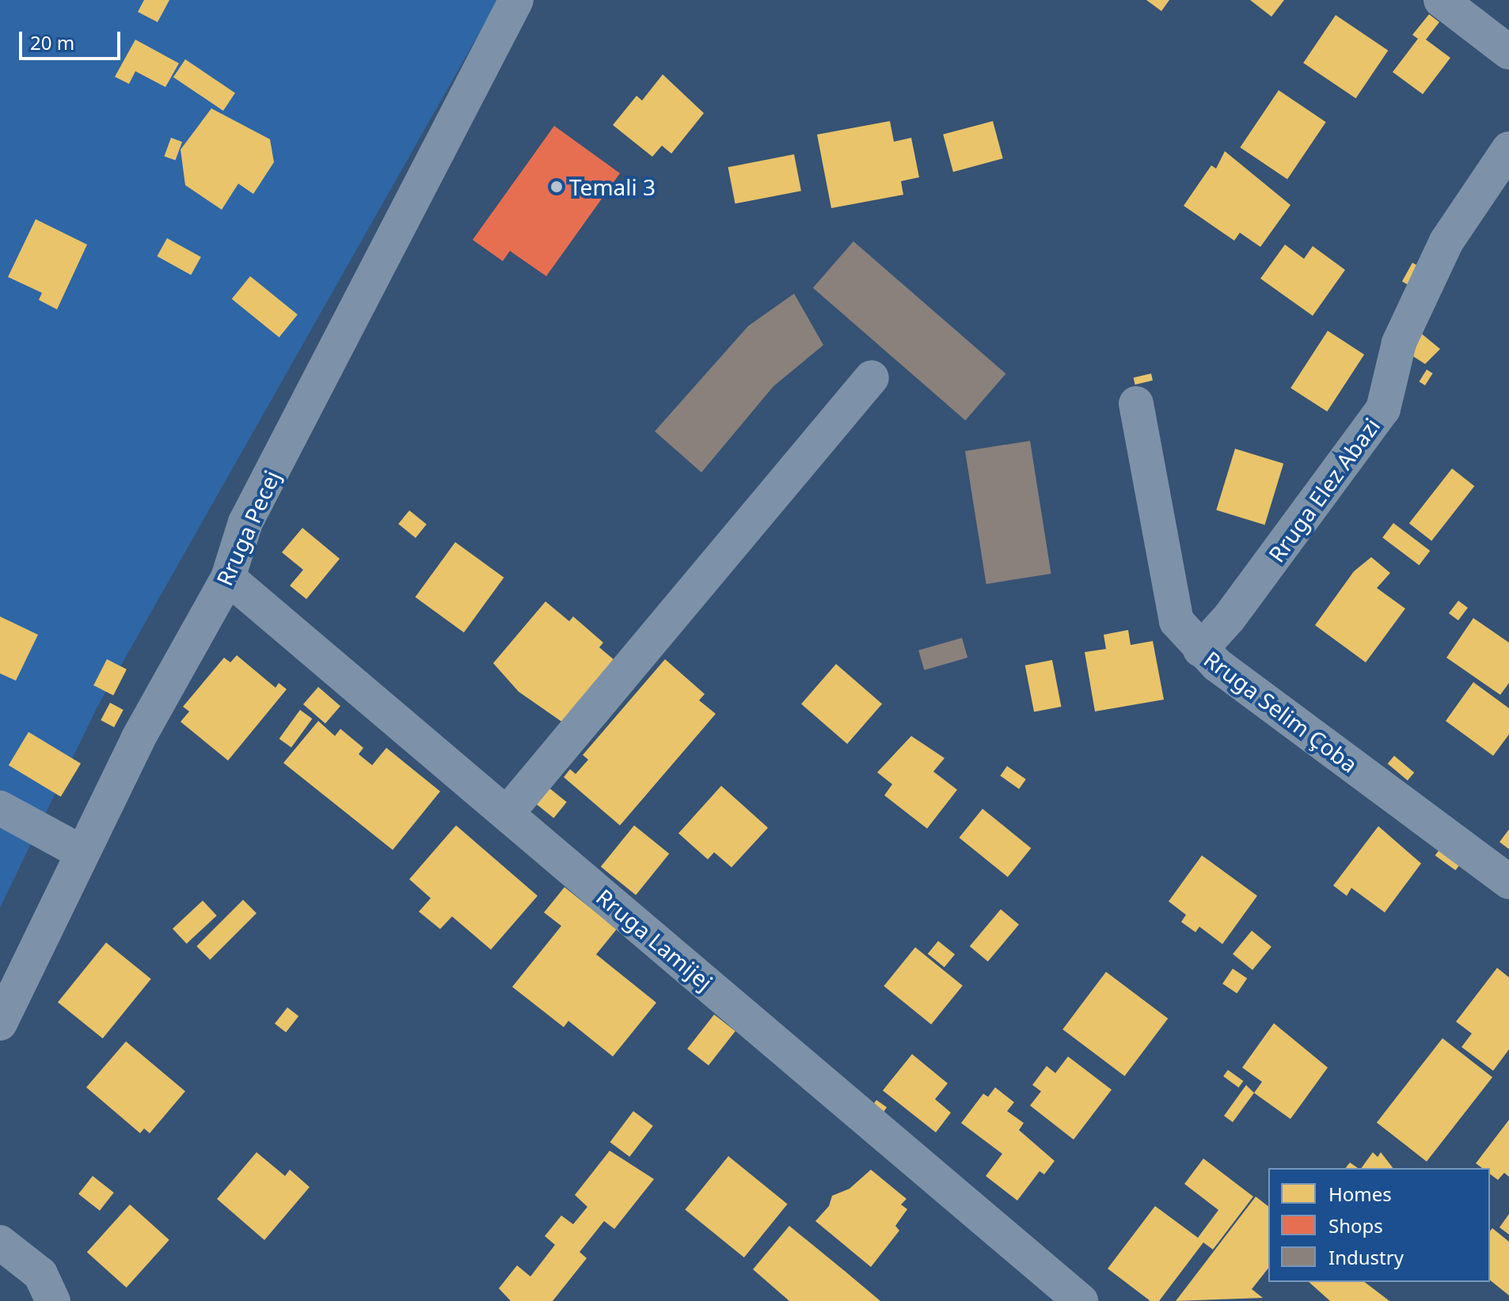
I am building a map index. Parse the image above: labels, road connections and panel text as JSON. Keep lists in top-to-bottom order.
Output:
{
  "streets": {
    "street": [
      "Rruga Elez Abazi",
      "Rruga Pecej",
      "Rruga Selim Çoba",
      "Rruga Lamijej"
    ]
  },
  "crossings": [
    ["Rruga Elez Abazi", "Rruga Selim Çoba"],
    ["Rruga Pecej", "Rruga Lamijej"]
  ],
  "places": ["Temali 3"],
  "legend": ["Homes", "Shops", "Industry"],
  "scale_bar": "20 m"
}
